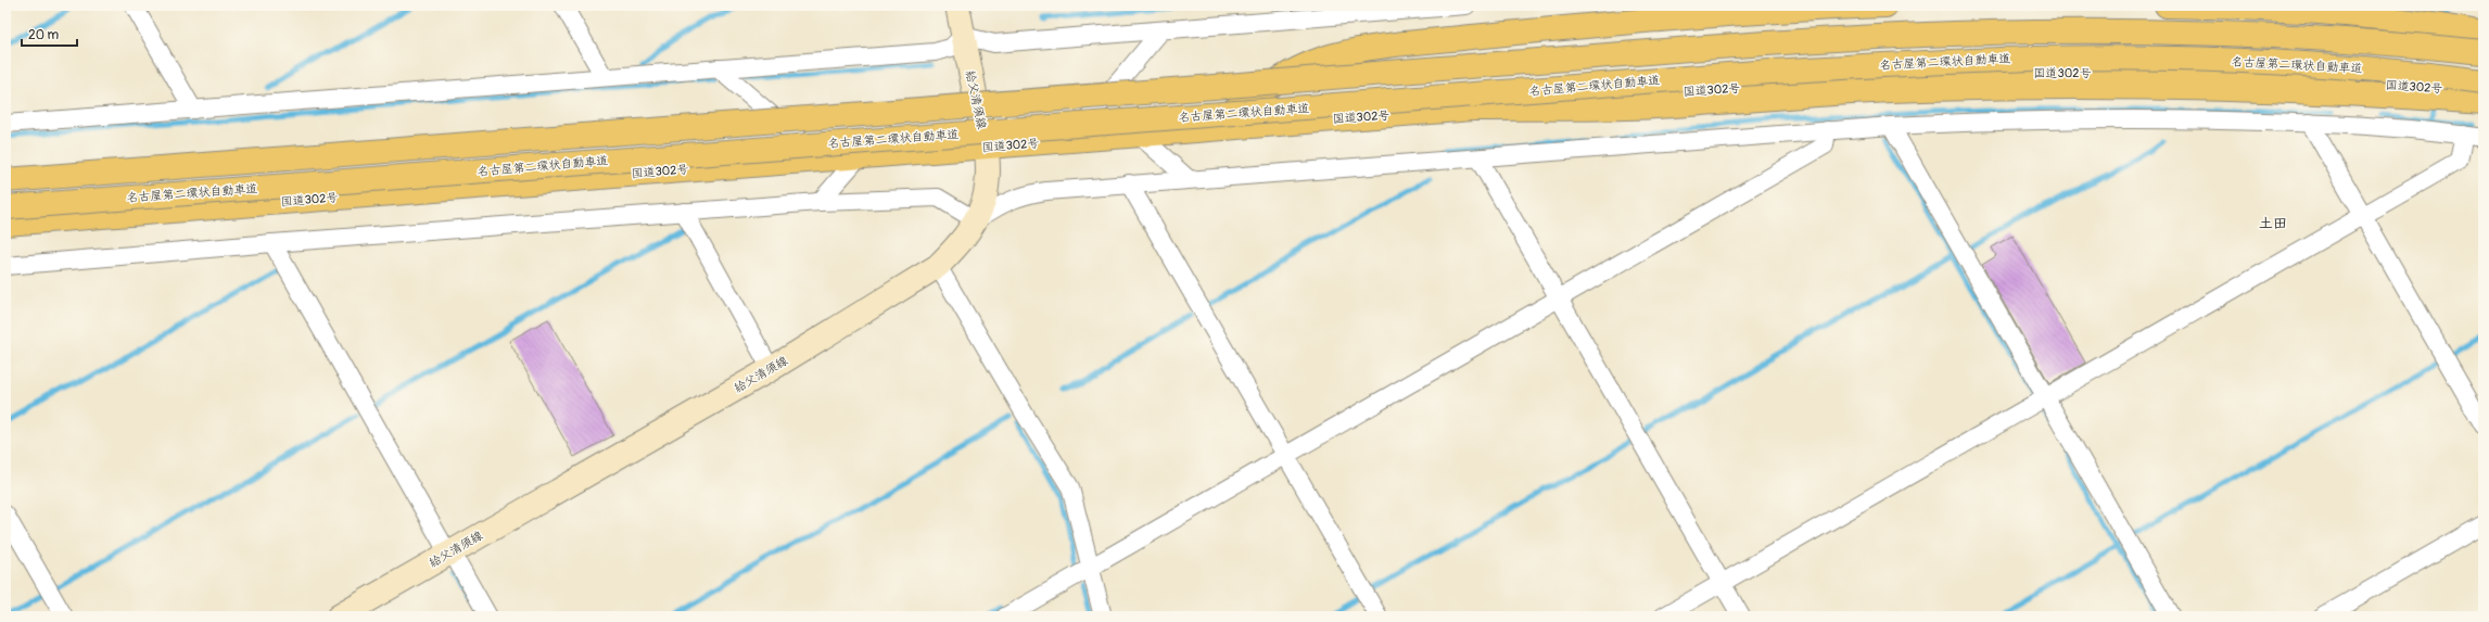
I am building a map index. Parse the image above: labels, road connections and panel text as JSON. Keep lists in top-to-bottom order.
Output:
{
  "streets": {
    "highway": ["名古屋第二環状自動車道", "国道302号"],
    "main road": ["給父清須線"]
  },
  "crossings": [
    ["国道302号", "給父清須線"]
  ],
  "districts": ["土田"],
  "scale_bar": "20 m"
}
